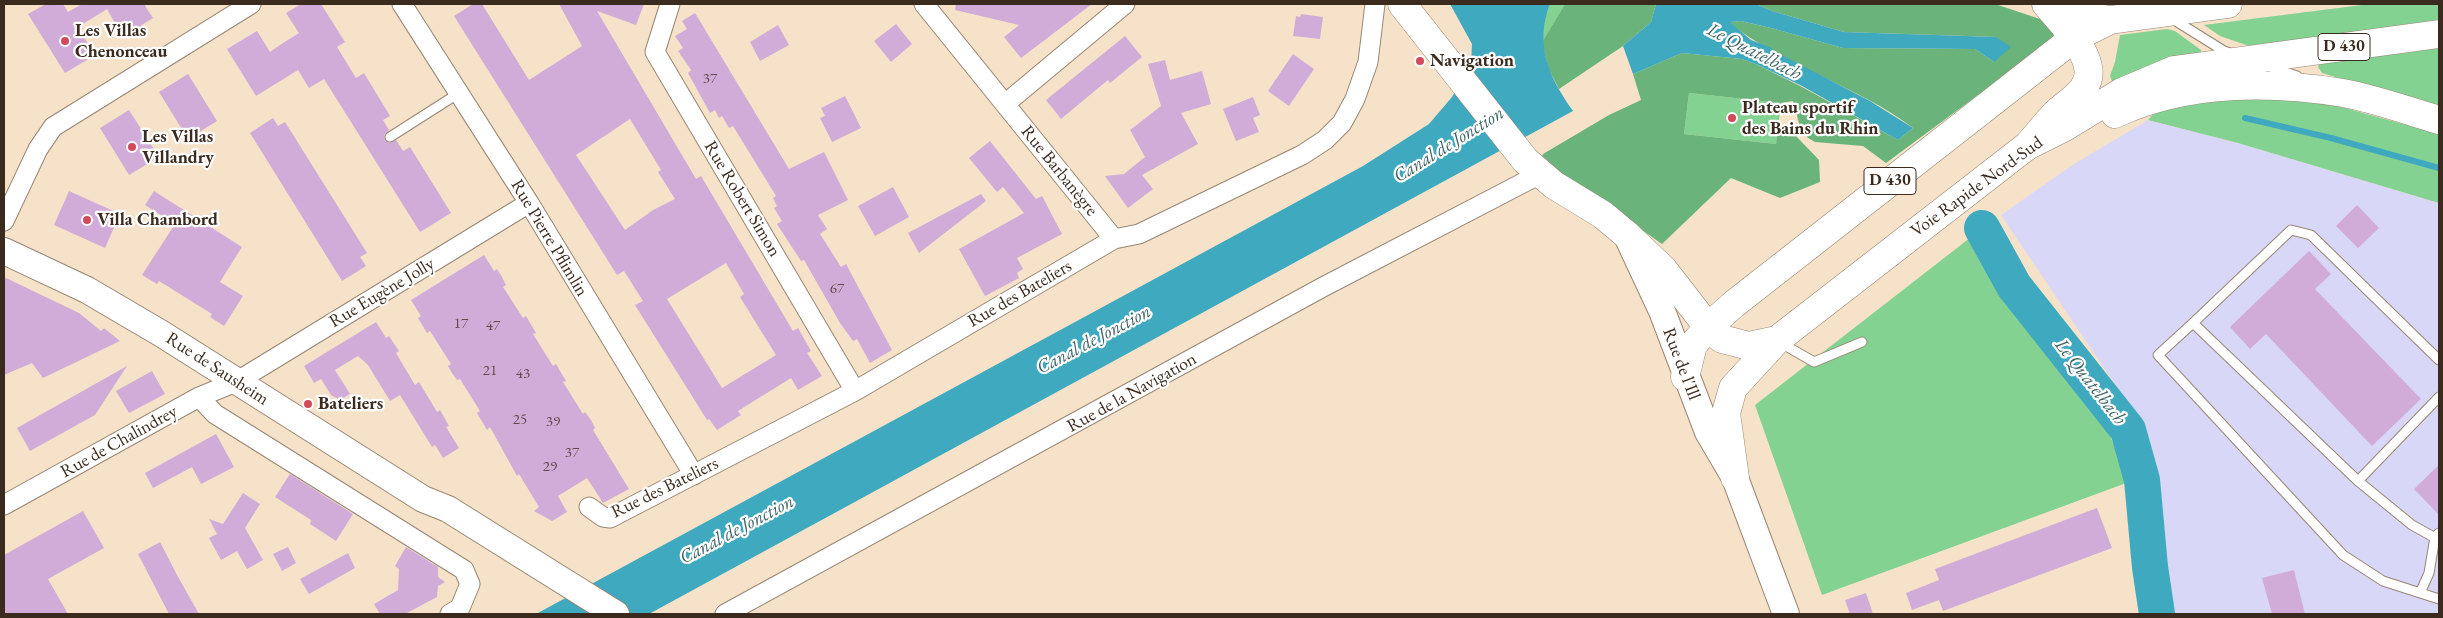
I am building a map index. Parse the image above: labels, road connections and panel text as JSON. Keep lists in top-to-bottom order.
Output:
{
  "streets": {
    "main road": [
      "D 430",
      "Voie Rapide Nord-Sud",
      "Rue de l'Ill",
      "Rue de Sausheim"
    ],
    "street": [
      "Rue Barbanègre",
      "Rue Robert Simon",
      "Rue Pierre Pflimlin",
      "Rue Eugène Jolly",
      "Rue des Bateliers",
      "Rue de la Navigation",
      "Rue de Chalindrey"
    ]
  },
  "crossings": [
    ["D 430", "Rue de l'Ill"],
    ["Rue Barbanègre", "Rue des Bateliers"],
    ["Voie Rapide Nord-Sud", "Rue de l'Ill"],
    ["Rue Robert Simon", "Rue des Bateliers"],
    ["Rue Pierre Pflimlin", "Rue Eugène Jolly"],
    ["Rue Pierre Pflimlin", "Rue des Bateliers"],
    ["Rue Eugène Jolly", "Rue de Sausheim"],
    ["Rue Eugène Jolly", "Rue de Chalindrey"],
    ["Rue de l'Ill", "Rue de la Navigation"],
    ["Rue de Sausheim", "Rue de Chalindrey"]
  ],
  "water": ["Le Quatelbach", "Canal de Jonction"],
  "places": [
    "Les Villas Chenonceau",
    "Navigation",
    "Plateau sportif des Bains du Rhin",
    "Les Villas Villandry",
    "Villa Chambord",
    "Bateliers"
  ],
  "house_numbers": [
    "37",
    "67",
    "17",
    "47",
    "21",
    "43",
    "25",
    "39",
    "37",
    "29"
  ]
}
